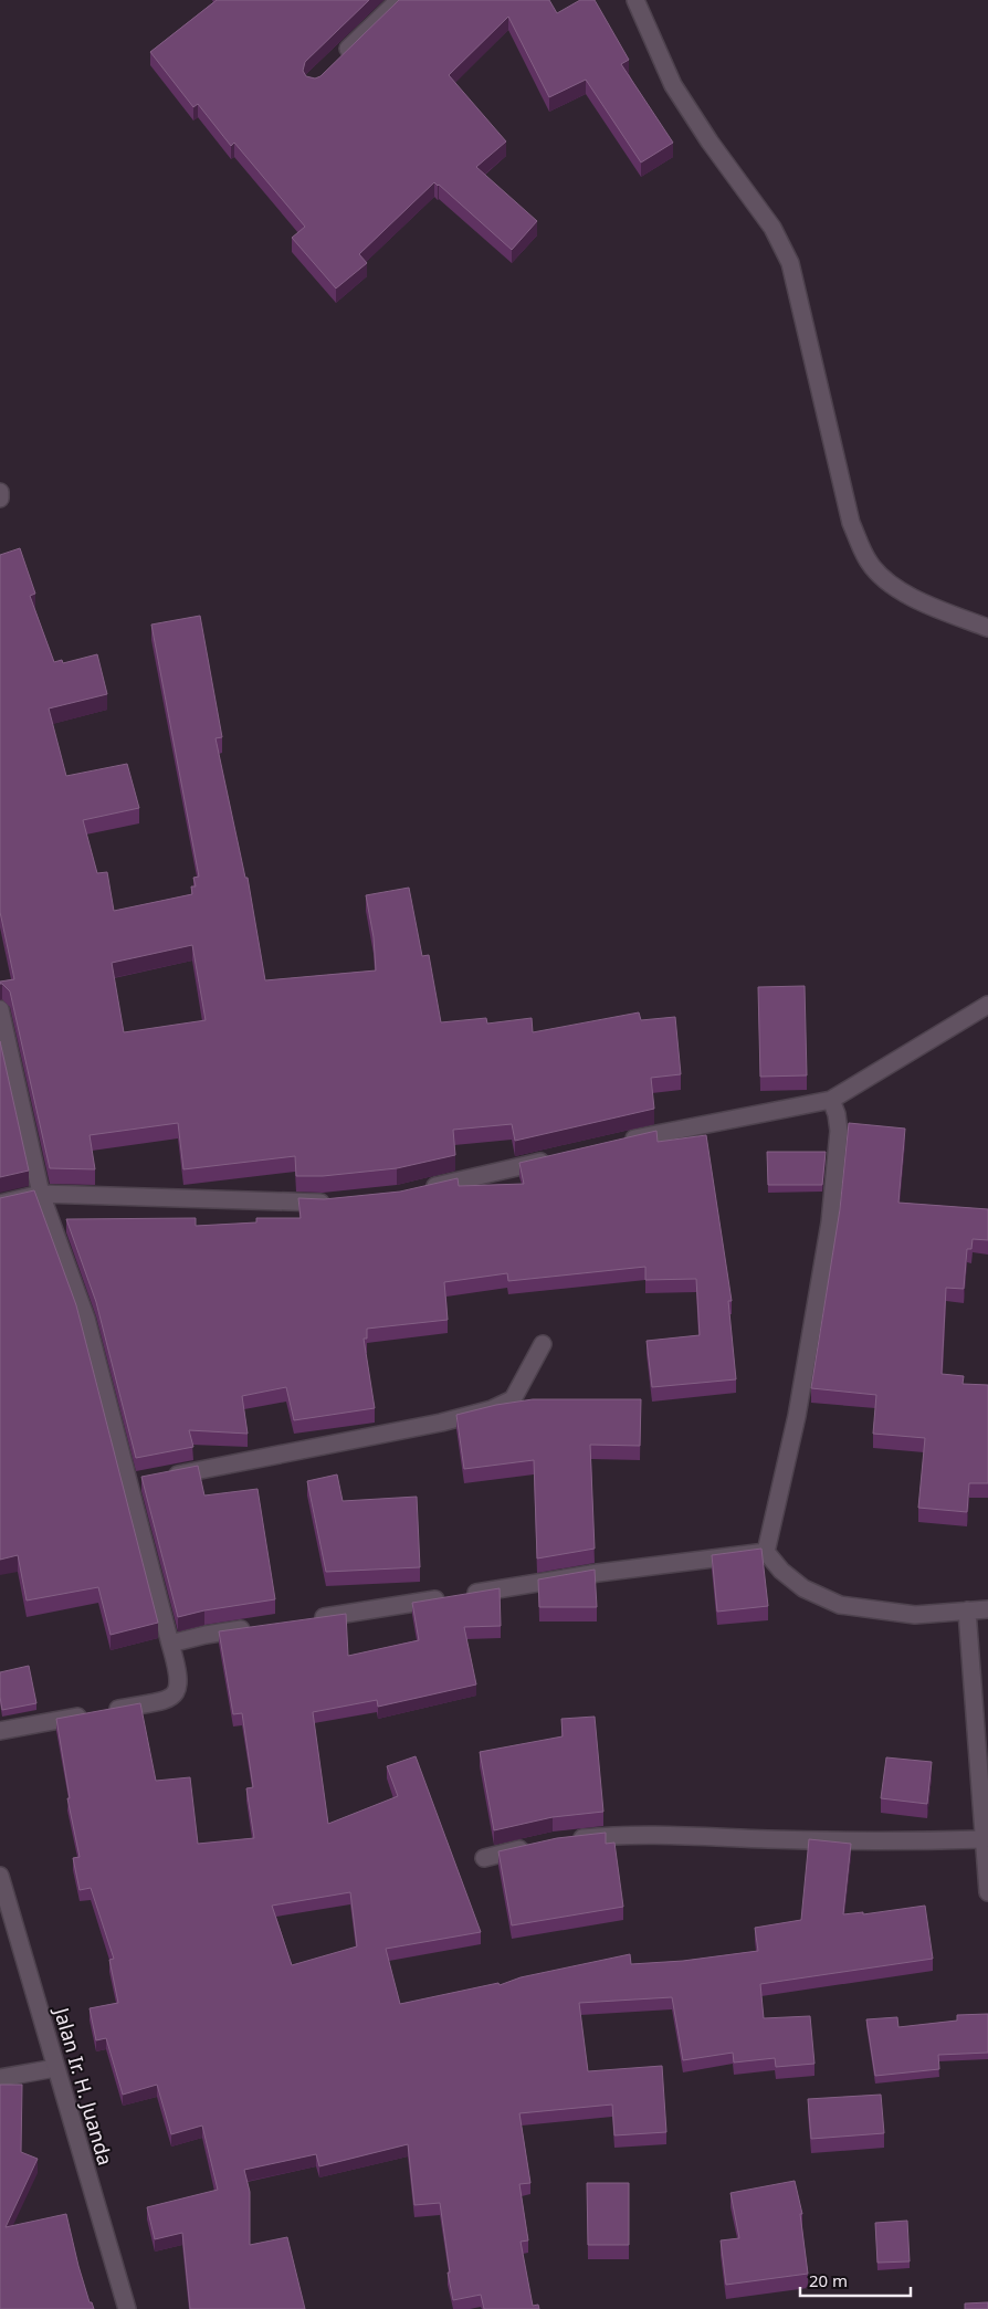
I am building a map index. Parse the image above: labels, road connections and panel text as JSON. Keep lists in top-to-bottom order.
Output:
{
  "streets": {
    "street": ["Jalan Ir. H. Juanda"]
  },
  "scale_bar": "20 m"
}
